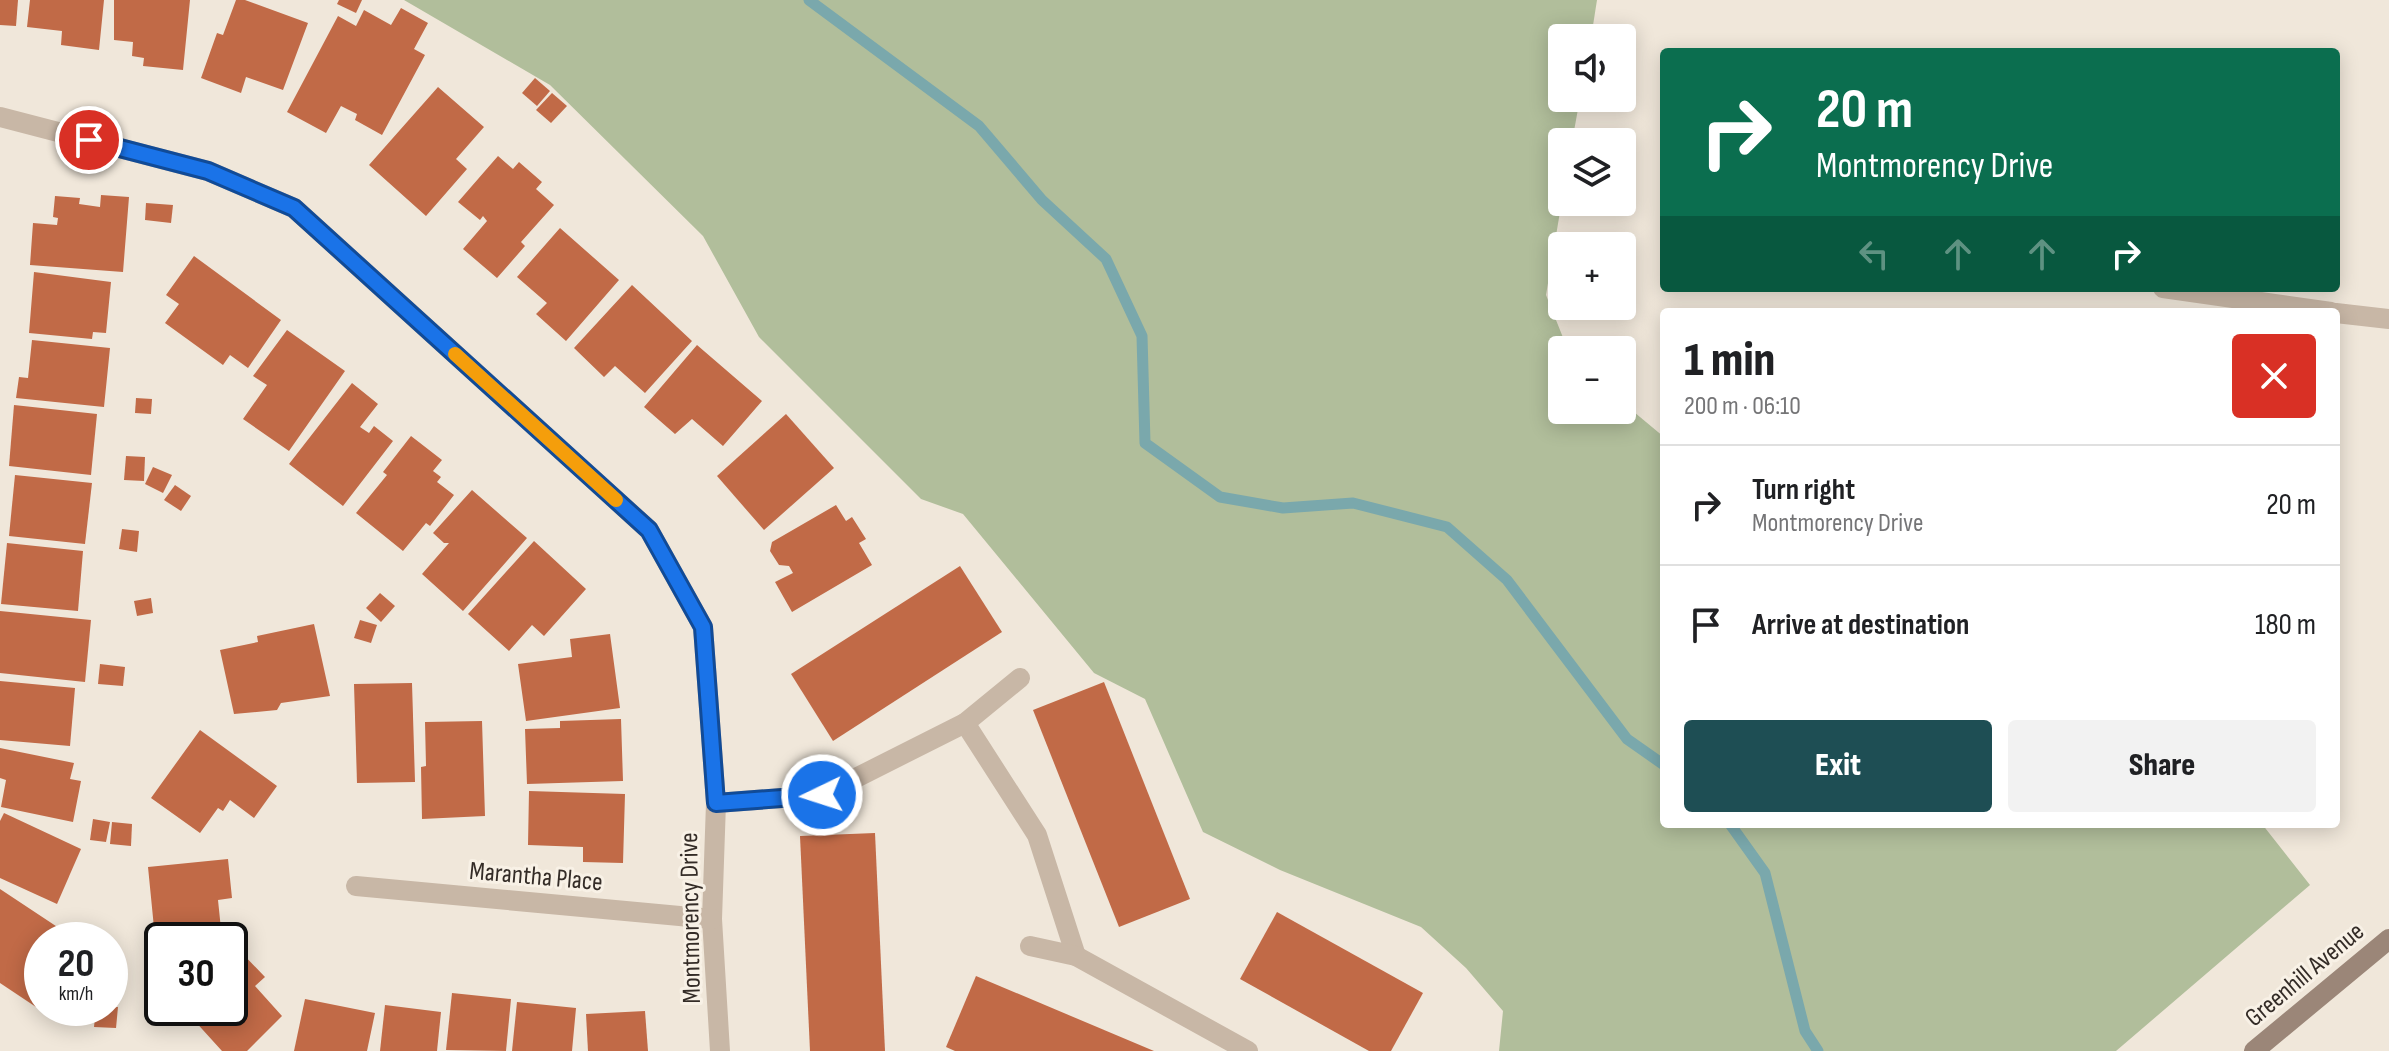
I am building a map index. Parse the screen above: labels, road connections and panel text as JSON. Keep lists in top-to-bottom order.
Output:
{
  "streets": {
    "street": ["Marantha Place", "Montmorency Drive", "Greenhill Avenue"]
  },
  "crossings": [
    ["Marantha Place", "Montmorency Drive"]
  ],
  "page": {
    "map_buttons": ["+", "−"],
    "turn": ["20 m", "Montmorency Drive"],
    "heading": ["1 min", "200 m · 06:10"],
    "list": [
      {
        "name": "Turn right",
        "note": "Montmorency Drive",
        "value": "20 m"
      },
      {
        "name": "Arrive at destination",
        "value": "180 m"
      }
    ],
    "buttons": ["Exit", "Share"],
    "speed": "20 km/h",
    "limit": "30"
  }
}
